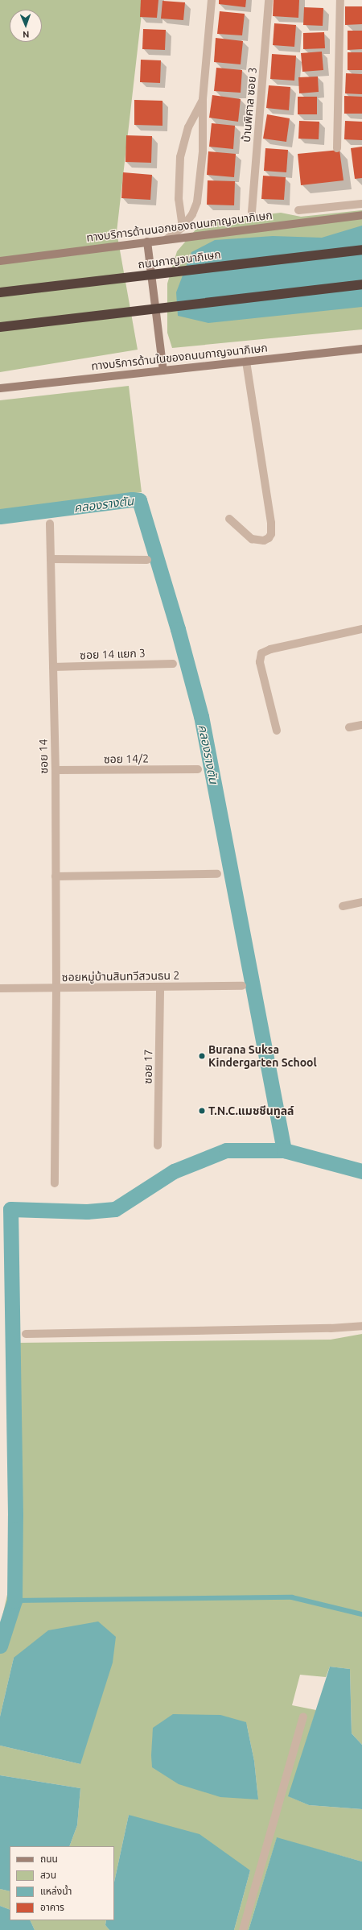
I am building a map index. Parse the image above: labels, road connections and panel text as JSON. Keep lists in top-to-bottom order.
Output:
{
  "streets": {
    "highway": ["ถนนกาญจนาภิเษก"],
    "main road": ["ทางบริการด้านนอกของถนนกาญจนาภิเษก", "ทางบริการด้านในของถนนกาญจนาภิเษก"],
    "street": [
      "บ้านพิศาล ซอย 3",
      "ซอย 14 แยก 3",
      "ซอย 14",
      "ซอย 14/2",
      "ซอยหมู่บ้านสินทวีสวนธน 2",
      "ซอย 17"
    ]
  },
  "crossings": [
    ["ซอย 14 แยก 3", "ซอย 14"],
    ["ซอย 14", "ซอย 14/2"],
    ["ซอย 14", "ซอยหมู่บ้านสินทวีสวนธน 2"],
    ["ซอยหมู่บ้านสินทวีสวนธน 2", "ซอย 17"]
  ],
  "water": ["คลองรางตัน"],
  "places": ["Burana Suksa Kindergarten School", "T.N.C.แมชชีนทูลล์"],
  "legend": [
    "ถนน",
    "สวน",
    "แหล่งน้ำ",
    "อาคาร"
  ],
  "north": "bottom"
}
